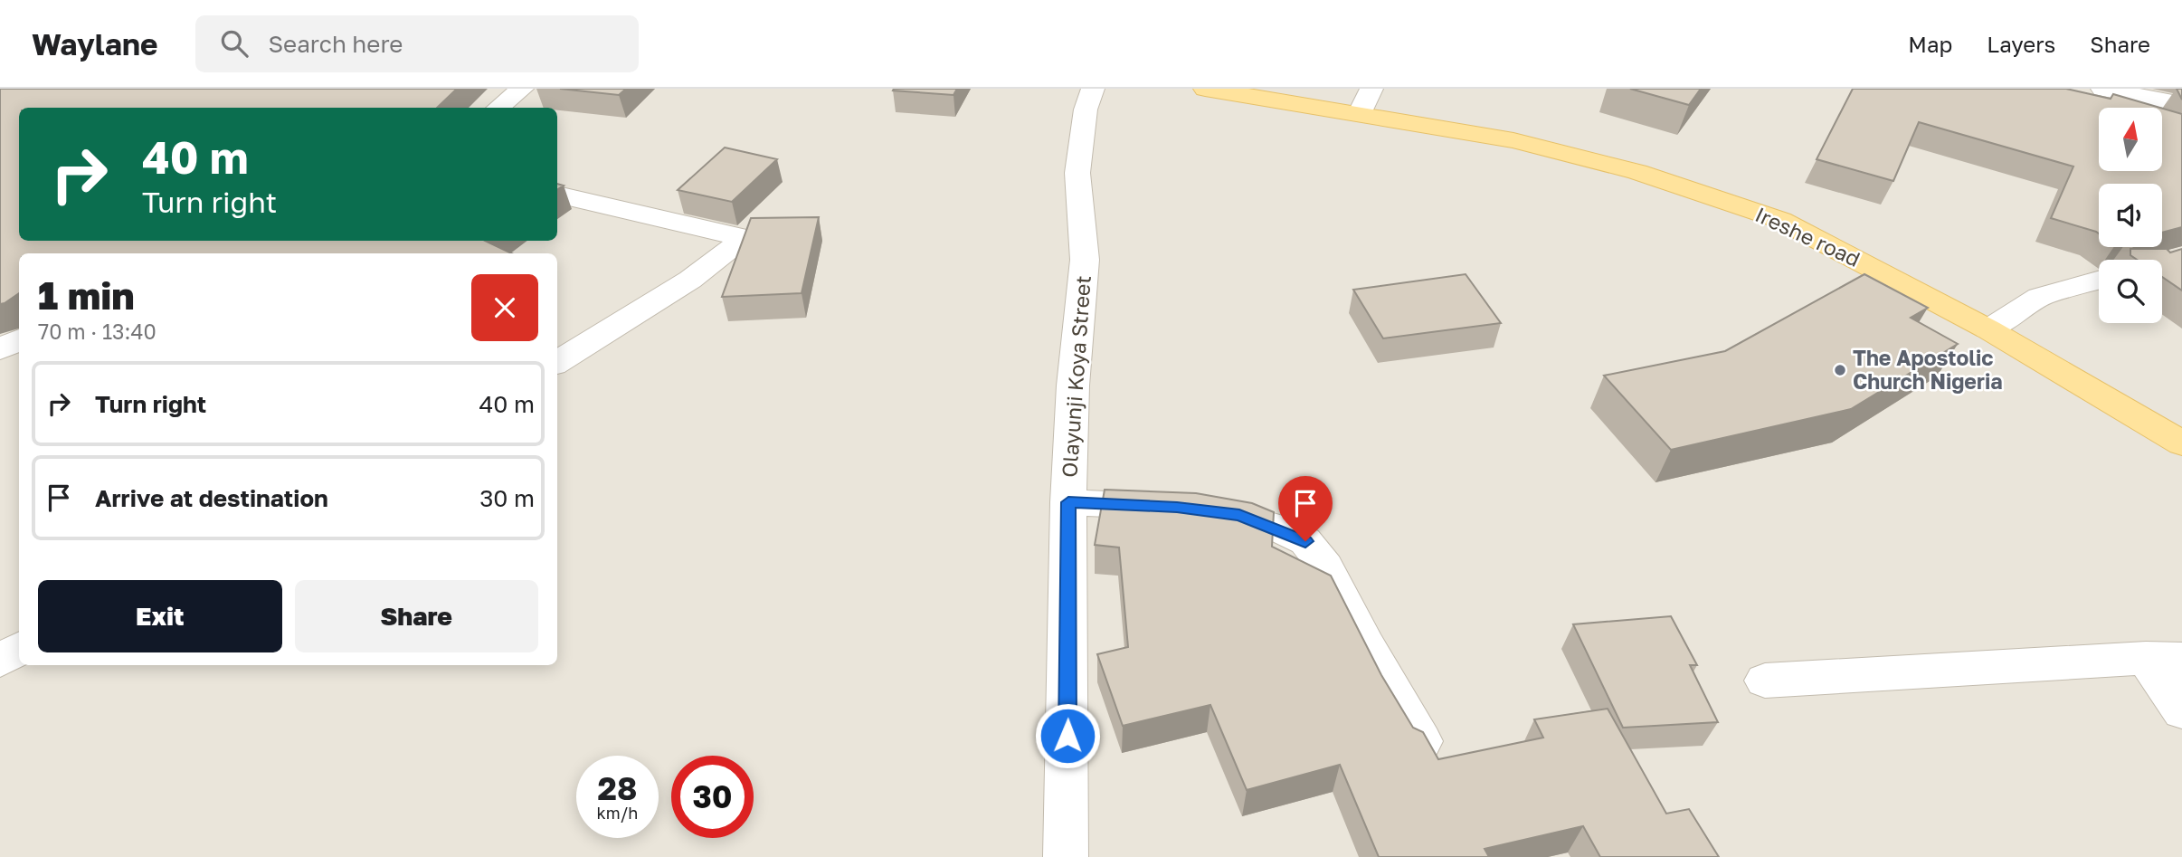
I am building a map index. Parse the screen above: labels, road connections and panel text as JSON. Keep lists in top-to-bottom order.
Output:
{
  "streets": {
    "main road": ["Ireshe road"],
    "street": ["Olayunji Koya Street"]
  },
  "places": ["The Apostolic Church Nigeria"],
  "north": "top",
  "page": {
    "header": "Waylane",
    "search": "Search here",
    "nav": ["Map", "Layers", "Share"],
    "turn": ["40 m", "Turn right"],
    "heading": ["1 min", "70 m · 13:40"],
    "list": [
      {
        "name": "Turn right",
        "value": "40 m"
      },
      {
        "name": "Arrive at destination",
        "value": "30 m"
      }
    ],
    "buttons": ["Exit", "Share"],
    "speed": "28 km/h",
    "limit": "30"
  }
}
